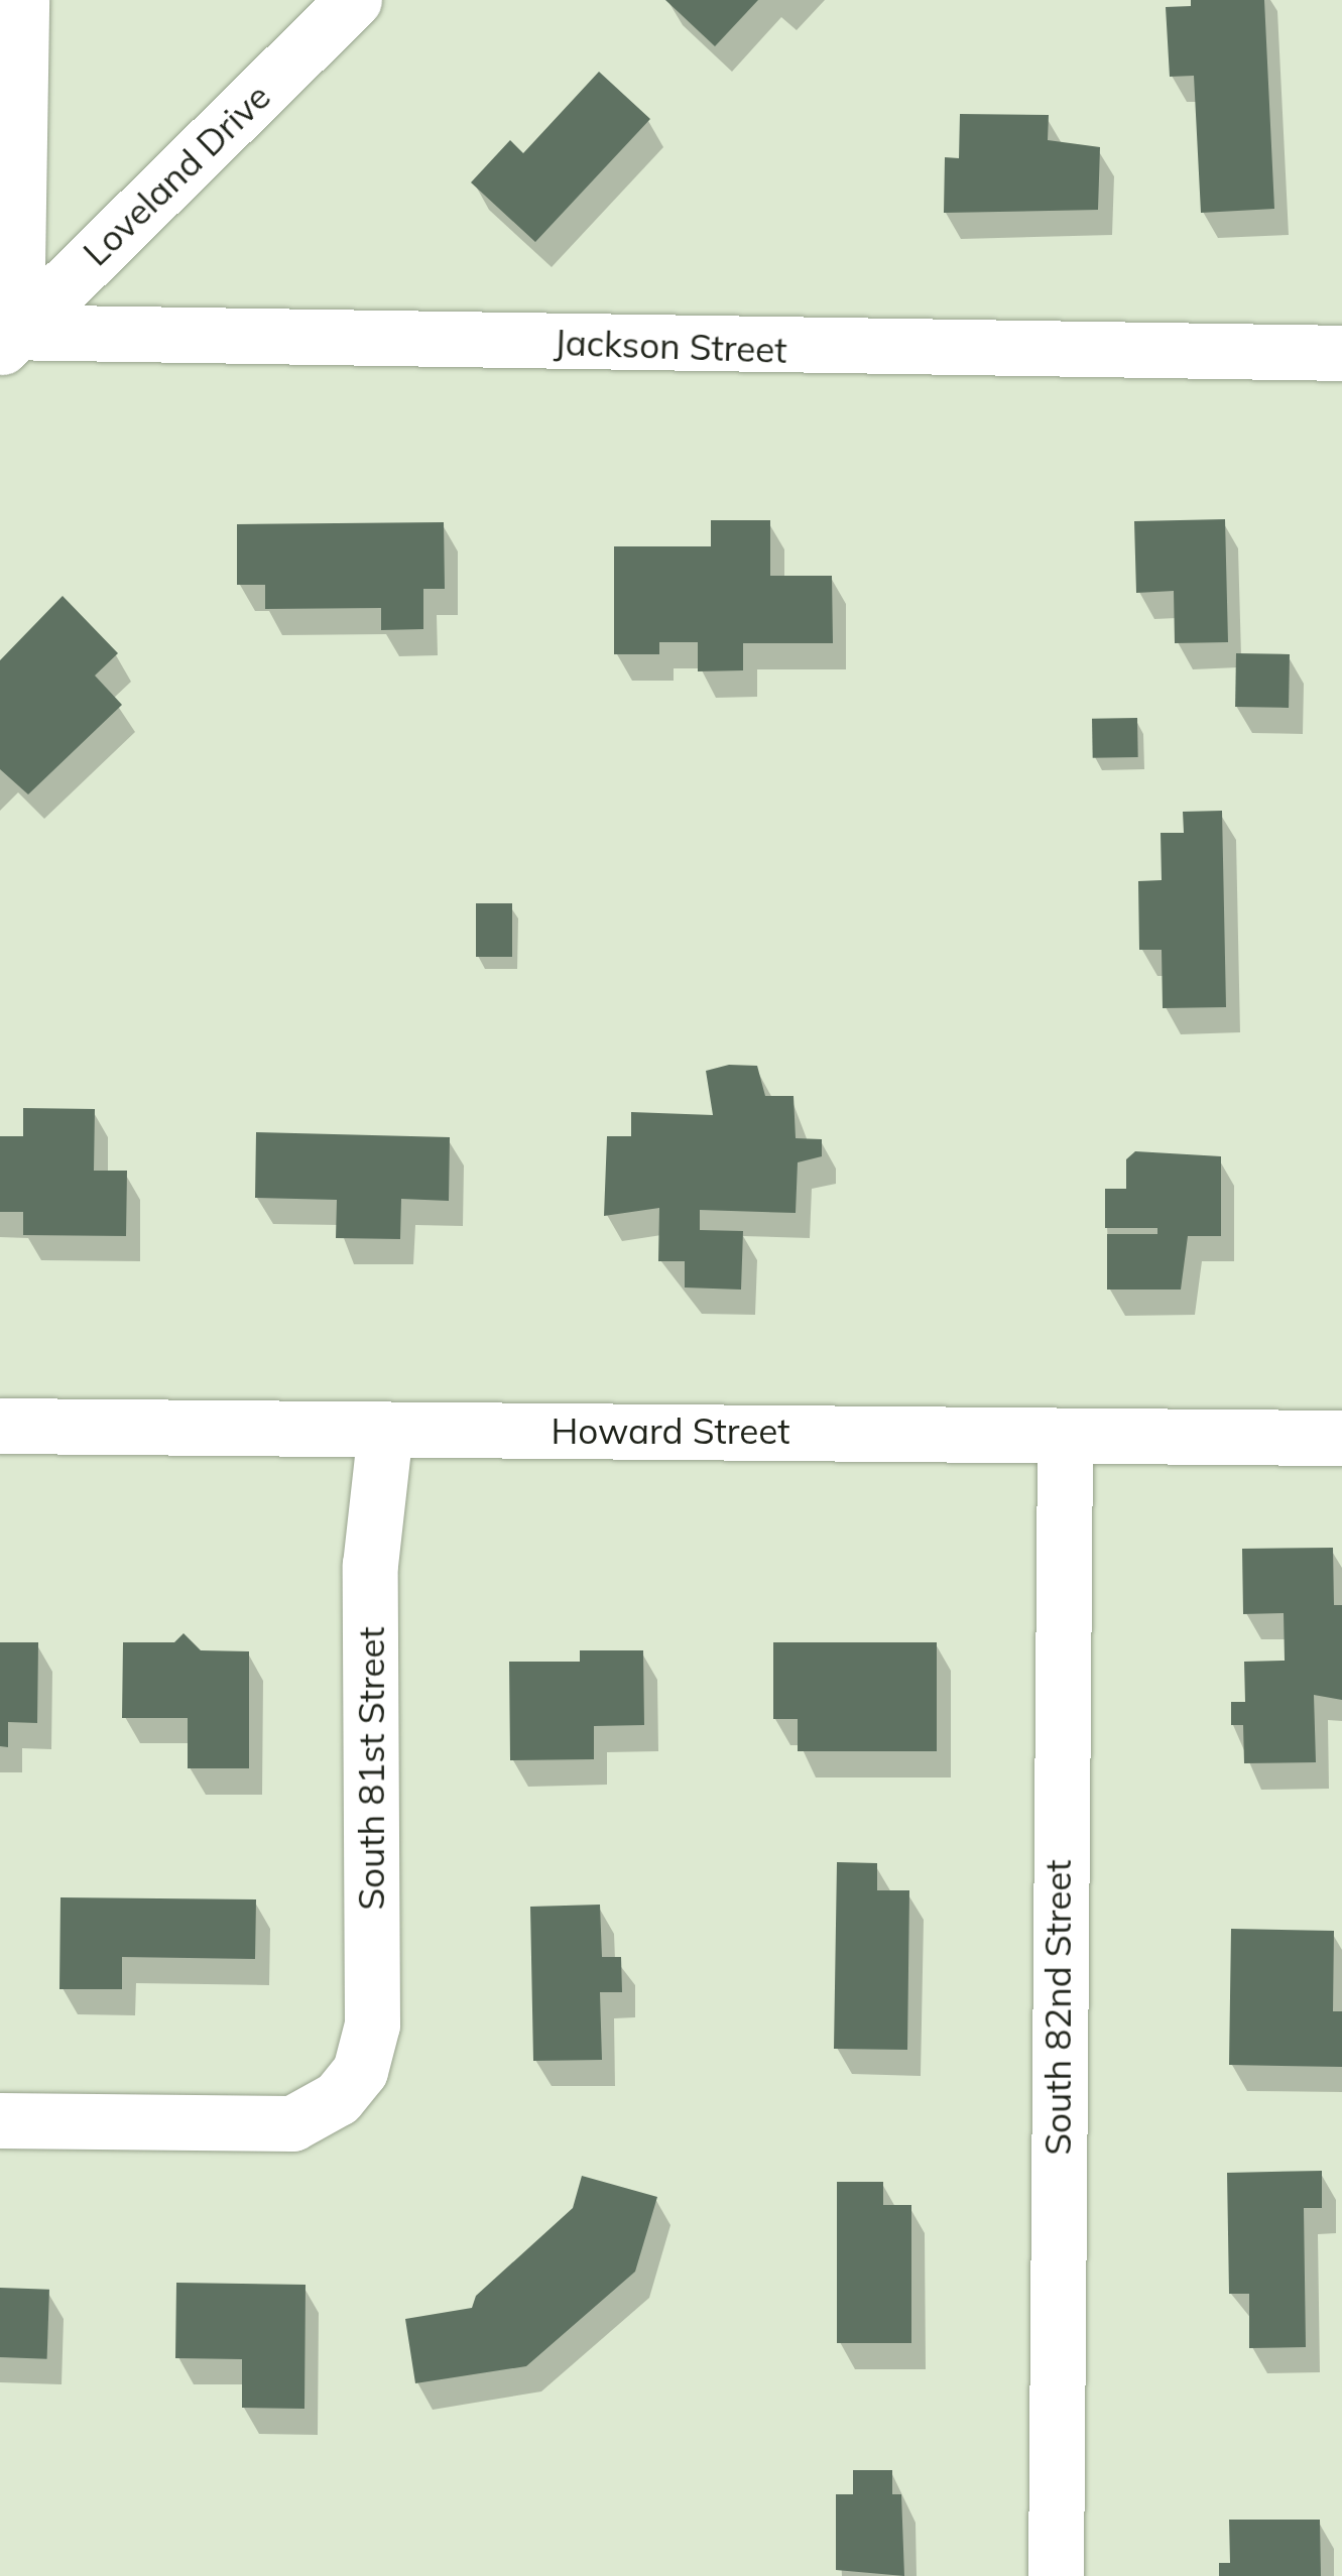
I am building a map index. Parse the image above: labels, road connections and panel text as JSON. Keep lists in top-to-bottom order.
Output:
{
  "streets": {
    "street": [
      "Loveland Drive",
      "Jackson Street",
      "Howard Street",
      "South 81st Street",
      "South 82nd Street"
    ]
  },
  "crossings": [
    ["Loveland Drive", "Jackson Street"],
    ["Howard Street", "South 81st Street"],
    ["Howard Street", "South 82nd Street"]
  ]
}
